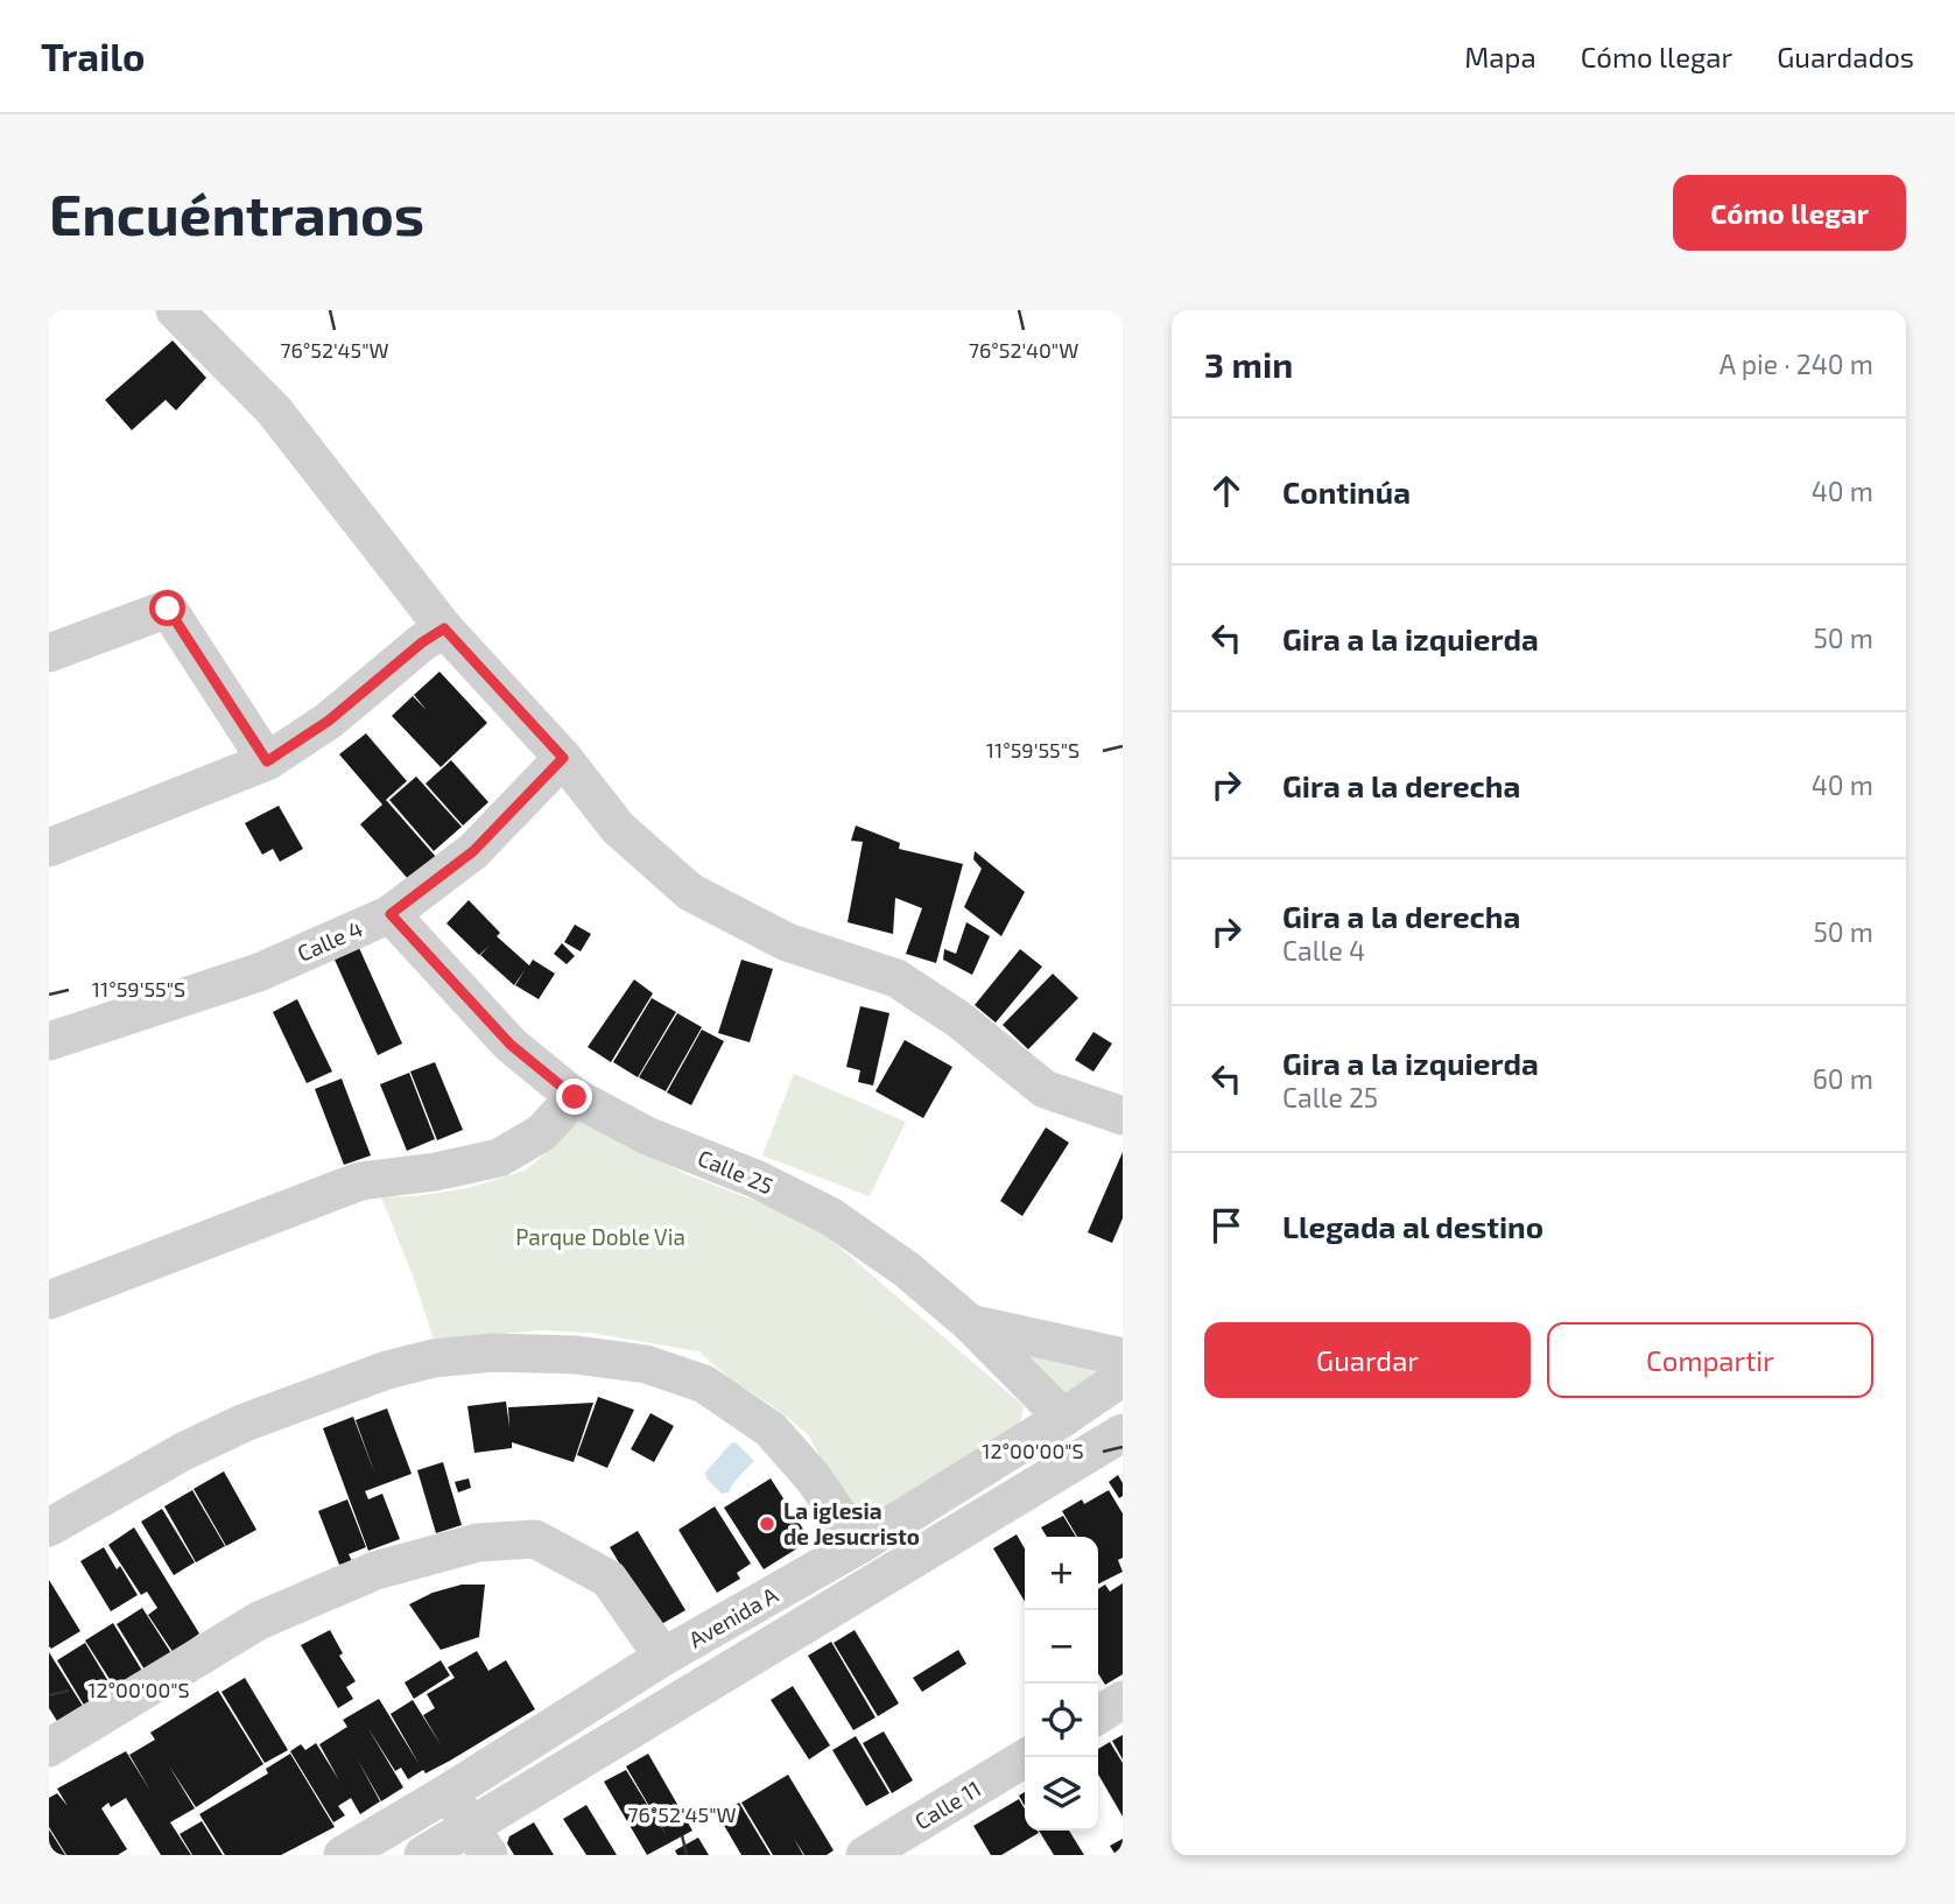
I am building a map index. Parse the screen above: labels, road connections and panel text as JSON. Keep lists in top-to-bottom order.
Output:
{
  "streets": {
    "street": [
      "Calle 4",
      "Calle 25",
      "Avenida A",
      "Calle 11"
    ]
  },
  "crossings": [
    ["Calle 4", "Calle 25"]
  ],
  "parks": ["Parque Doble Via"],
  "places": ["La iglesia de Jesucristo"],
  "page": {
    "header": "Trailo",
    "nav": ["Mapa", "Cómo llegar", "Guardados"],
    "buttons": [
      "Cómo llegar",
      ["Guardar", "Compartir"]
    ],
    "title": "Encuéntranos",
    "heading": ["3 min", "A pie · 240 m"],
    "list": [
      ["Continúa", "40 m"],
      ["Gira a la izquierda", "50 m"],
      ["Gira a la derecha", "40 m"],
      ["Gira a la derecha", "Calle 4", "50 m"],
      ["Gira a la izquierda", "Calle 25", "60 m"],
      "Llegada al destino"
    ],
    "map_buttons": ["+", "−"]
  },
  "coordinates": [
    "76°52'45\"W",
    "76°52'40\"W",
    "11°59'55\"S",
    "12°00'00\"S"
  ]
}
